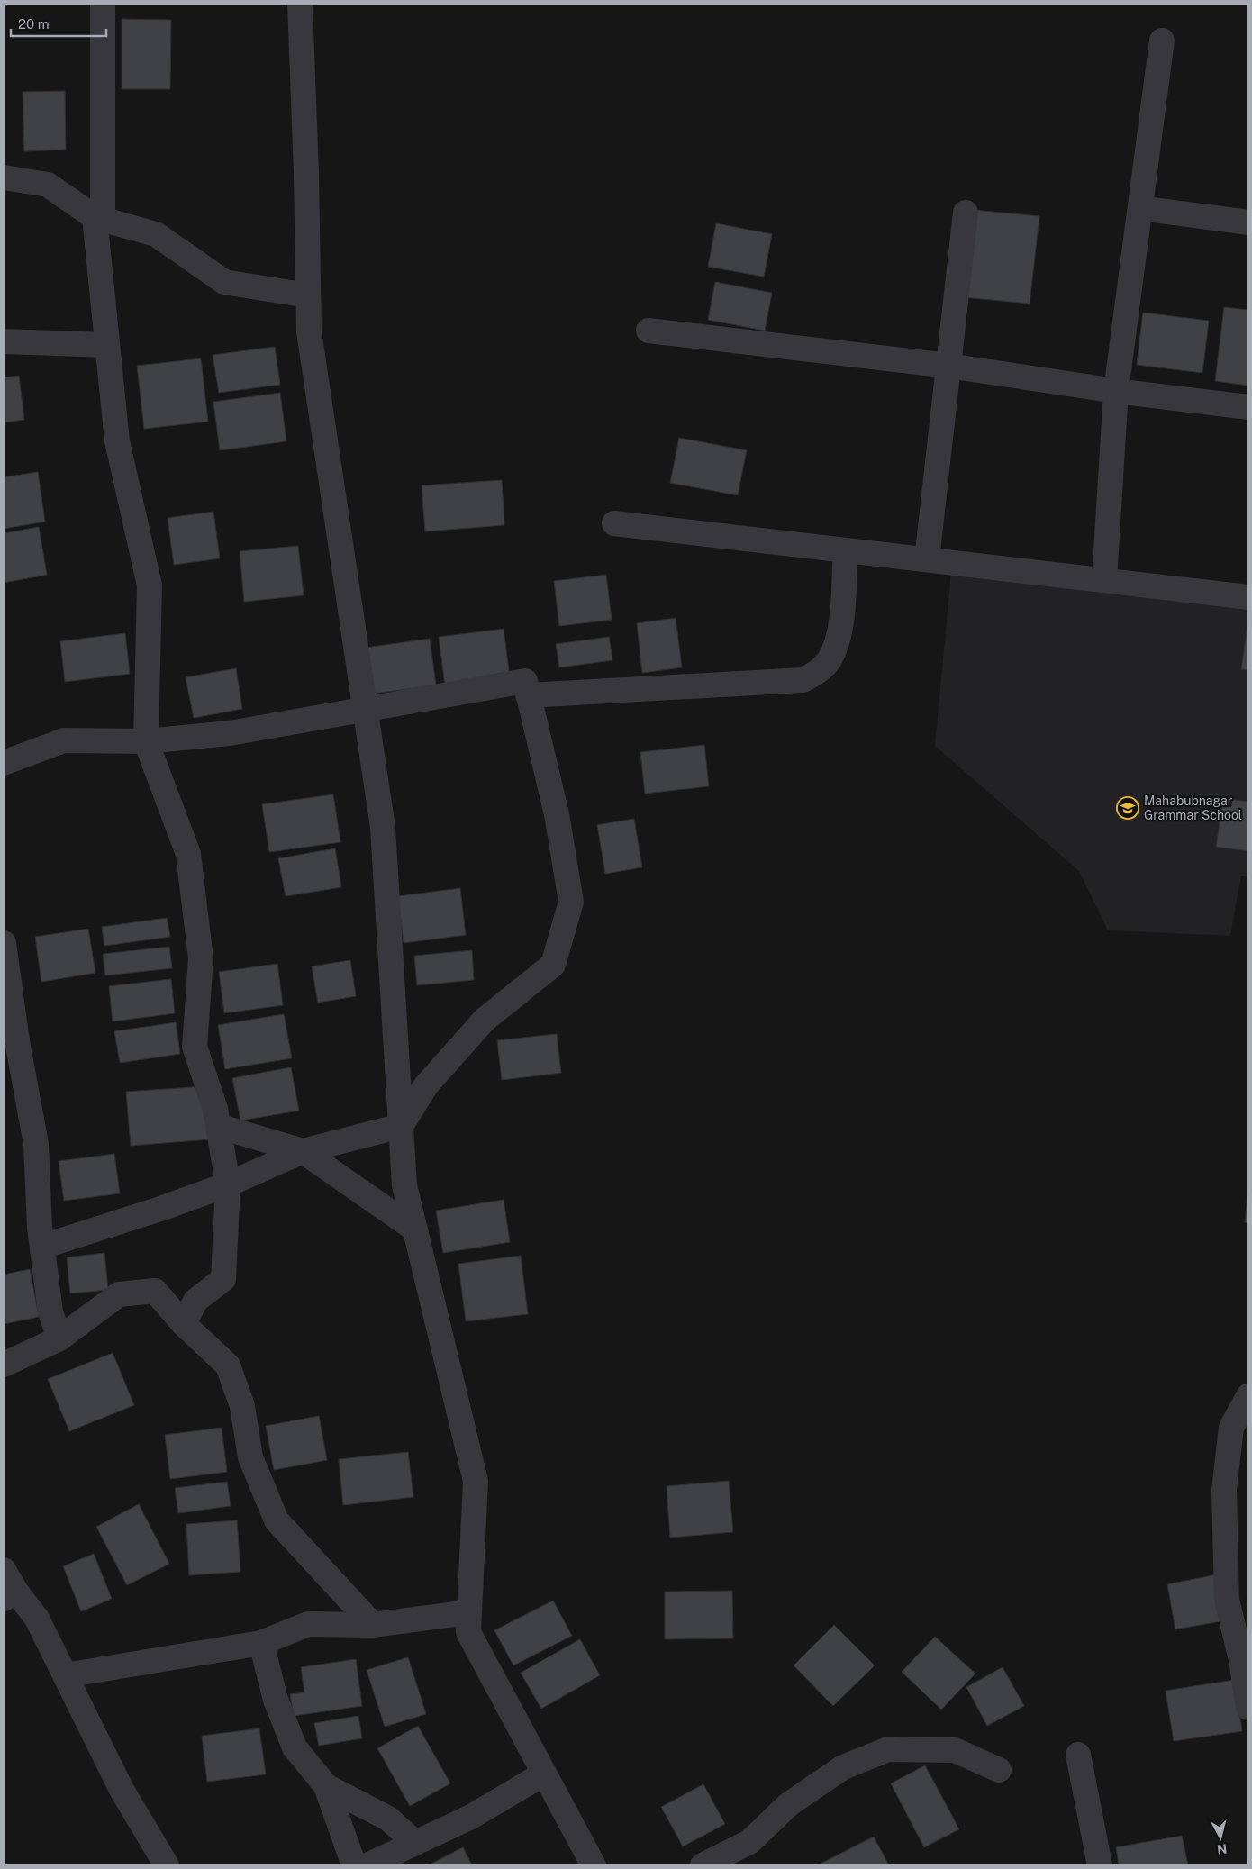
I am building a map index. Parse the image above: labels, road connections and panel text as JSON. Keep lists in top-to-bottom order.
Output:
{
  "places": {
    "school or university": ["Mahabubnagar Grammar School"]
  },
  "scale_bar": "20 m",
  "north": "bottom"
}
